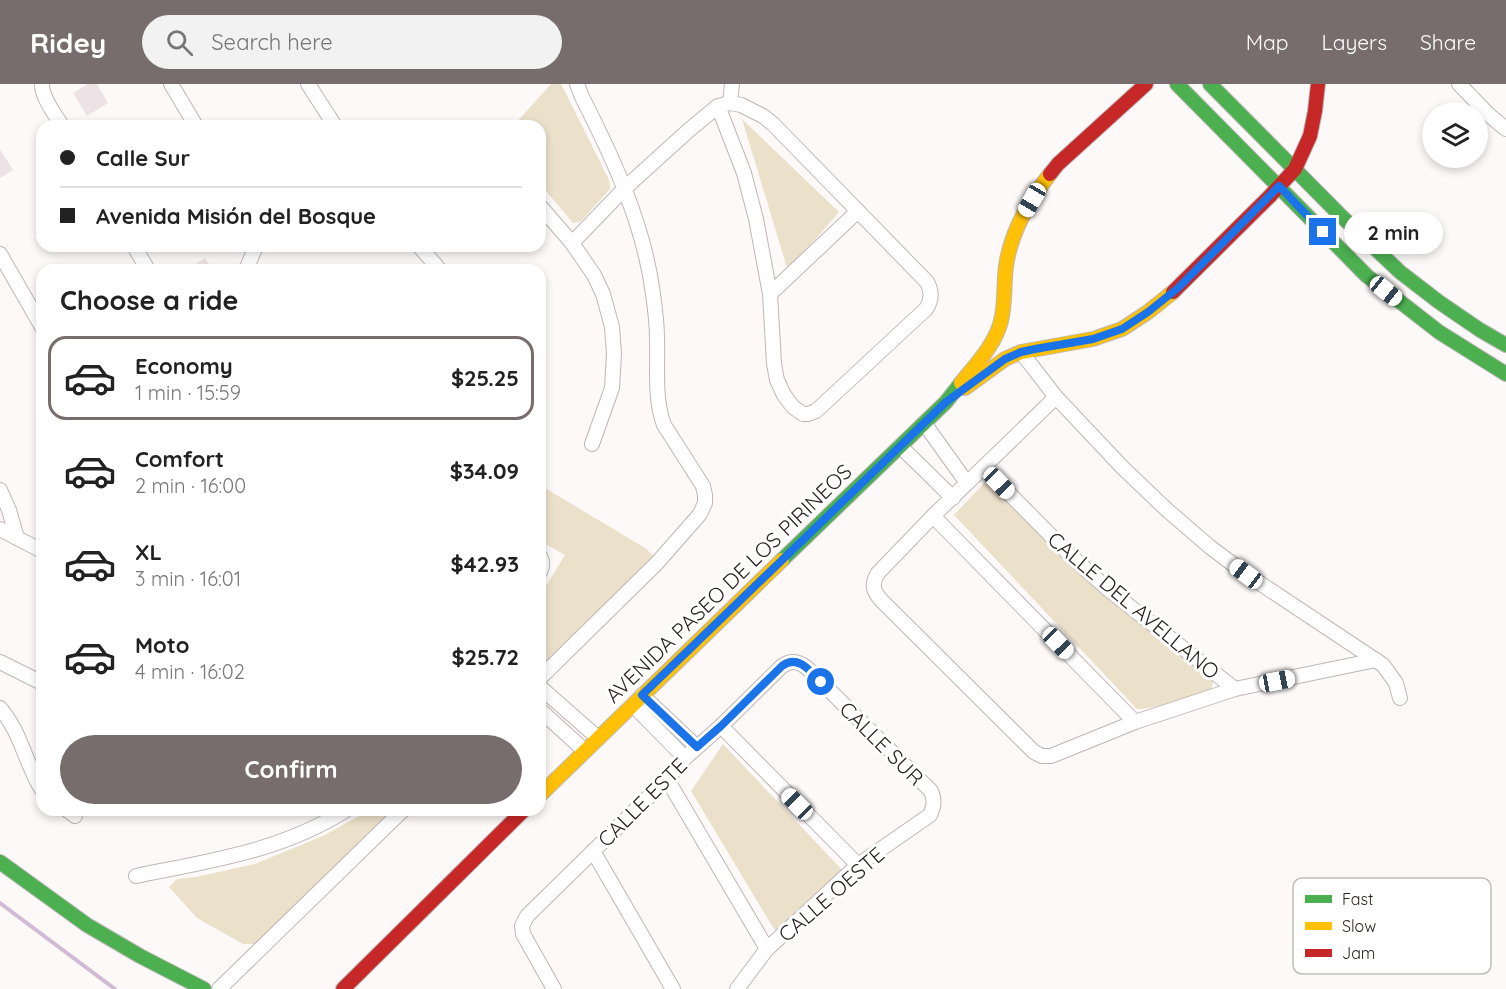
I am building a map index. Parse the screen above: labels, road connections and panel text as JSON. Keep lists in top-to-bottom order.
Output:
{
  "streets": {
    "street": [
      "AVENIDA PASEO DE LOS PIRINEOS",
      "CALLE DEL AVELLANO",
      "CALLE SUR",
      "CALLE ESTE",
      "CALLE OESTE"
    ]
  },
  "crossings": [
    ["CALLE SUR", "CALLE ESTE"],
    ["CALLE SUR", "CALLE OESTE"]
  ],
  "legend": ["Fast", "Slow", "Jam"],
  "page": {
    "header": "Ridey",
    "search": "Search here",
    "nav": ["Map", "Layers", "Share"],
    "banner": ["Calle Sur", "Avenida Misión del Bosque"],
    "bubble": "2 min",
    "heading": "Choose a ride",
    "list": [
      {
        "name": "Economy",
        "note": "1 min · 15:59",
        "value": "$25.25"
      },
      {
        "name": "Comfort",
        "note": "2 min · 16:00",
        "value": "$34.09"
      },
      {
        "name": "XL",
        "note": "3 min · 16:01",
        "value": "$42.93"
      },
      {
        "name": "Moto",
        "note": "4 min · 16:02",
        "value": "$25.72"
      }
    ],
    "buttons": "Confirm"
  }
}
